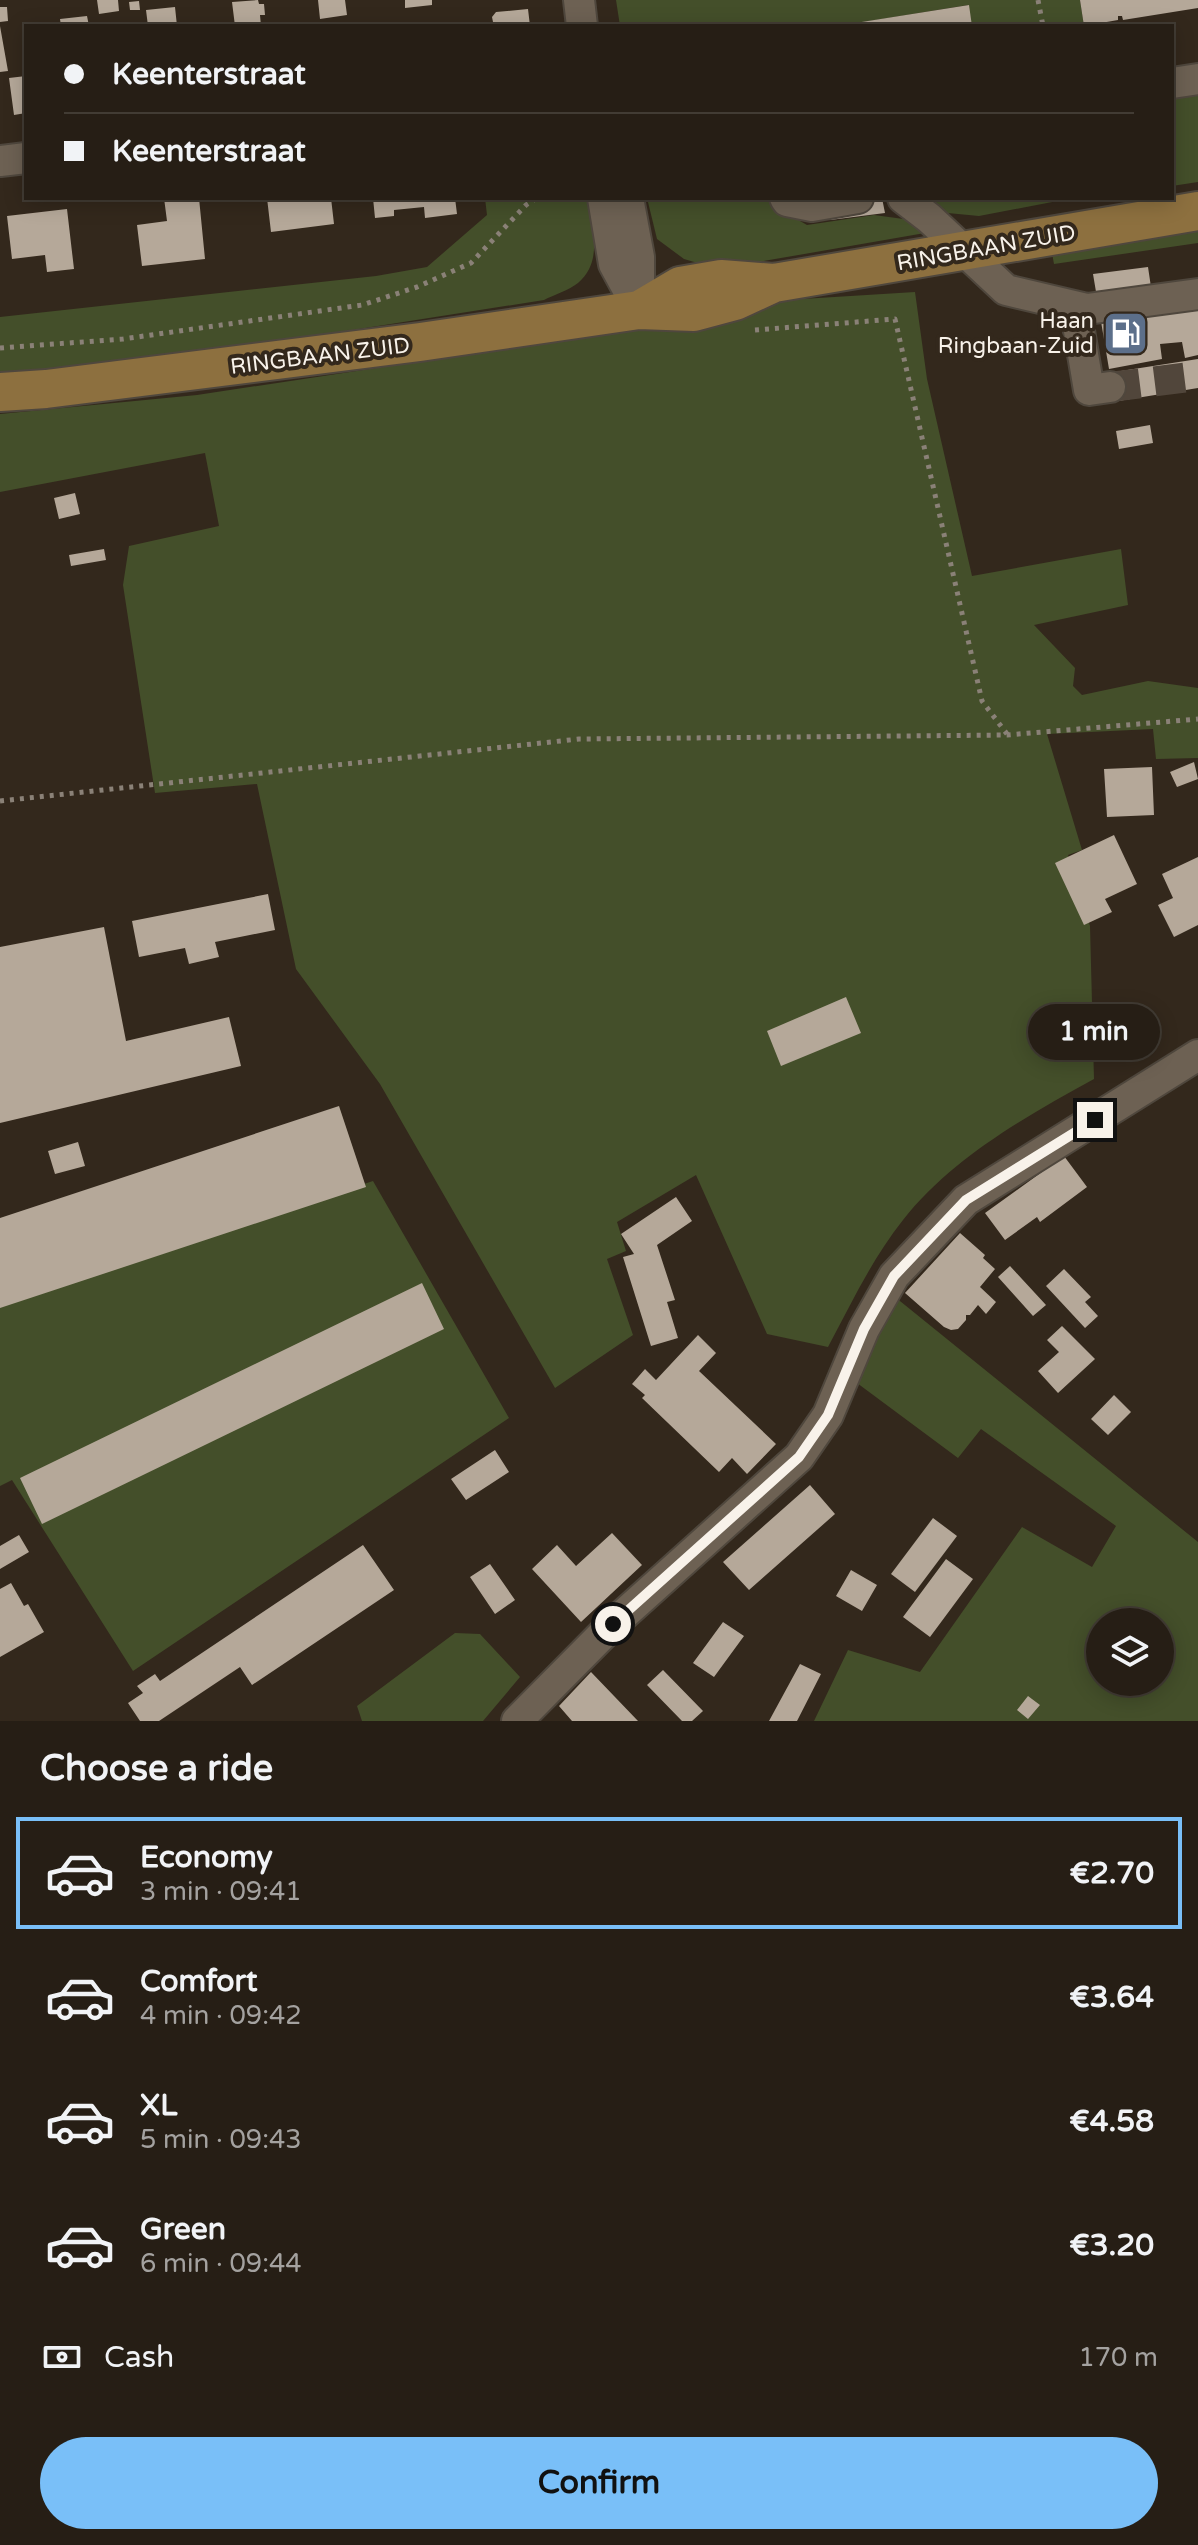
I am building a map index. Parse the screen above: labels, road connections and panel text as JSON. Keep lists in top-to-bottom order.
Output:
{
  "streets": {
    "main road": ["RINGBAAN ZUID"]
  },
  "places": {
    "fuel station": ["Haan Ringbaan-Zuid"]
  },
  "page": {
    "banner": ["Keenterstraat", "Keenterstraat"],
    "bubble": "1 min",
    "heading": "Choose a ride",
    "list": [
      {
        "name": "Economy",
        "note": "3 min · 09:41",
        "value": "€2.70"
      },
      {
        "name": "Comfort",
        "note": "4 min · 09:42",
        "value": "€3.64"
      },
      {
        "name": "XL",
        "note": "5 min · 09:43",
        "value": "€4.58"
      },
      {
        "name": "Green",
        "note": "6 min · 09:44",
        "value": "€3.20"
      }
    ],
    "pay": ["Cash", "170 m"],
    "buttons": "Confirm"
  }
}
